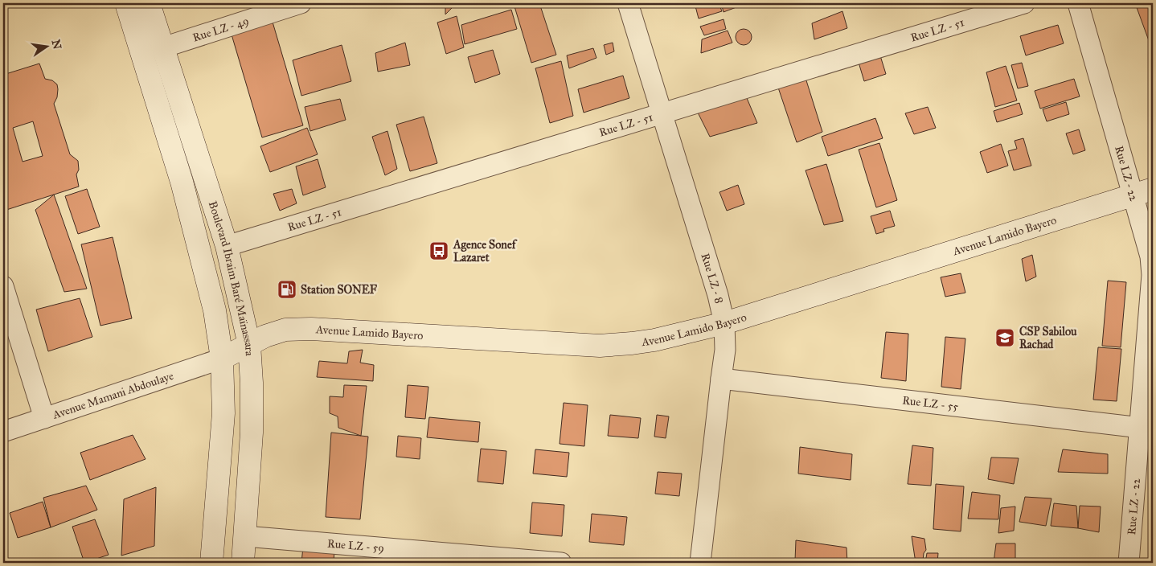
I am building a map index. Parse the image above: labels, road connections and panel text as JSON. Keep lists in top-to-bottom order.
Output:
{
  "streets": {
    "main road": ["Avenue Lamido Bayero", "Boulevard Ibraim Baré Maïnassara"],
    "street": [
      "Rue LZ - 49",
      "Rue LZ - 51",
      "Rue LZ - 22",
      "Rue LZ - 8",
      "Avenue Mamani Abdoulaye",
      "Rue LZ - 55",
      "Rue LZ - 59"
    ]
  },
  "crossings": [
    ["Rue LZ - 49", "Boulevard Ibraim Baré Maïnassara"],
    ["Rue LZ - 51", "Boulevard Ibraim Baré Maïnassara"],
    ["Rue LZ - 51", "Rue LZ - 8"],
    ["Rue LZ - 22", "Avenue Lamido Bayero"],
    ["Rue LZ - 22", "Rue LZ - 55"],
    ["Avenue Lamido Bayero", "Boulevard Ibraim Baré Maïnassara"],
    ["Avenue Lamido Bayero", "Rue LZ - 8"],
    ["Avenue Lamido Bayero", "Avenue Mamani Abdoulaye"],
    ["Boulevard Ibraim Baré Maïnassara", "Avenue Mamani Abdoulaye"],
    ["Boulevard Ibraim Baré Maïnassara", "Rue LZ - 59"],
    ["Rue LZ - 8", "Rue LZ - 55"]
  ],
  "places": {
    "bus stop": ["Agence Sonef Lazaret"],
    "fuel station": ["Station SONEF"],
    "school or university": ["CSP Sabilou Rachad"]
  },
  "north": "right"
}
